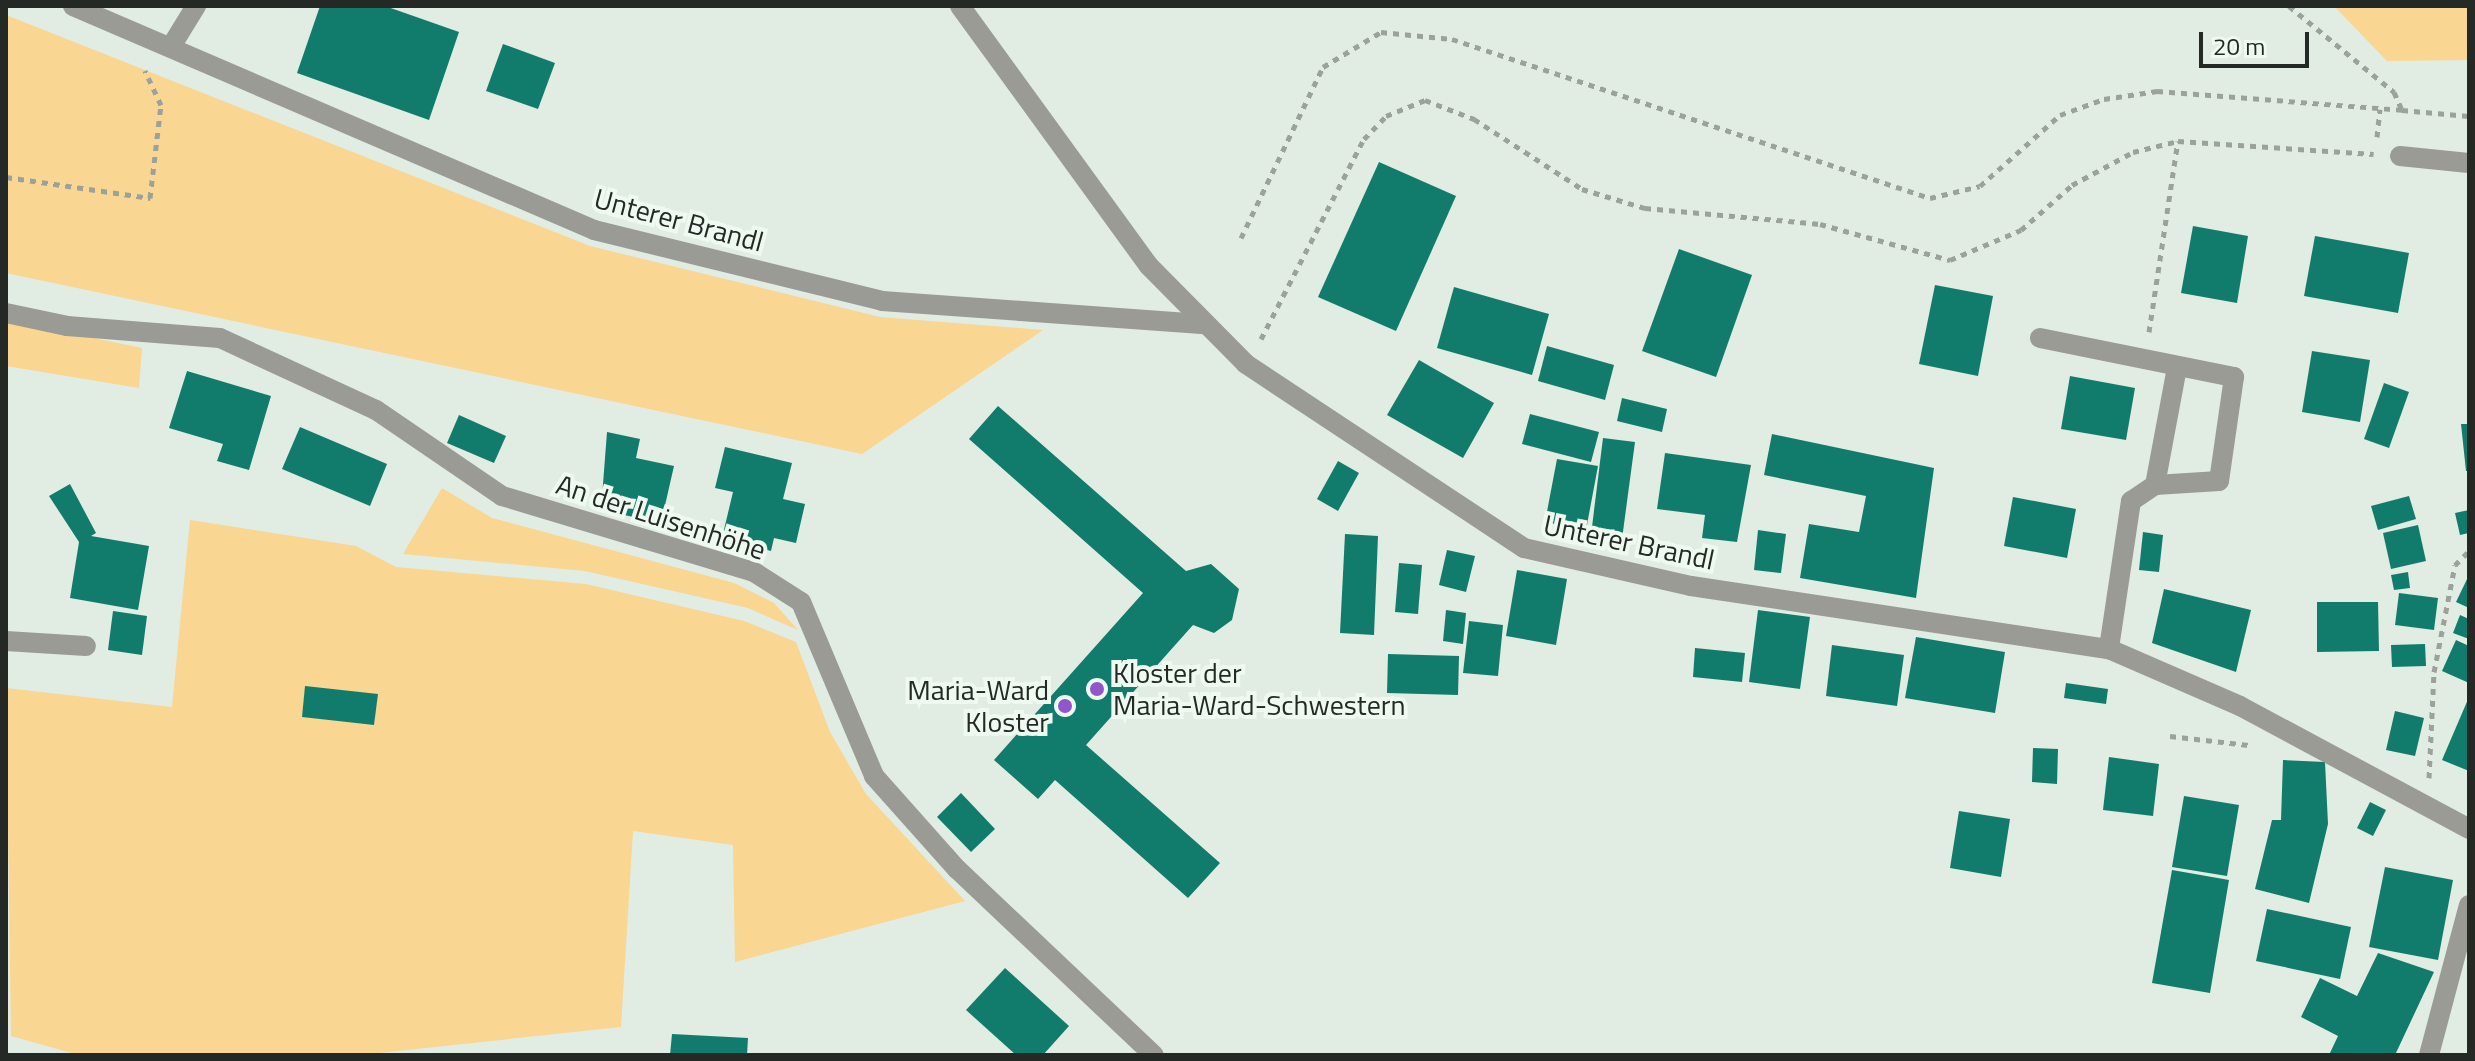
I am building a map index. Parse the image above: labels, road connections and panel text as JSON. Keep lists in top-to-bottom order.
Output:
{
  "streets": {
    "street": ["Unterer Brandl", "An der Luisenhöhe"]
  },
  "places": ["Kloster der Maria-Ward-Schwestern", "Maria-Ward Kloster"],
  "scale_bar": "20 m"
}
